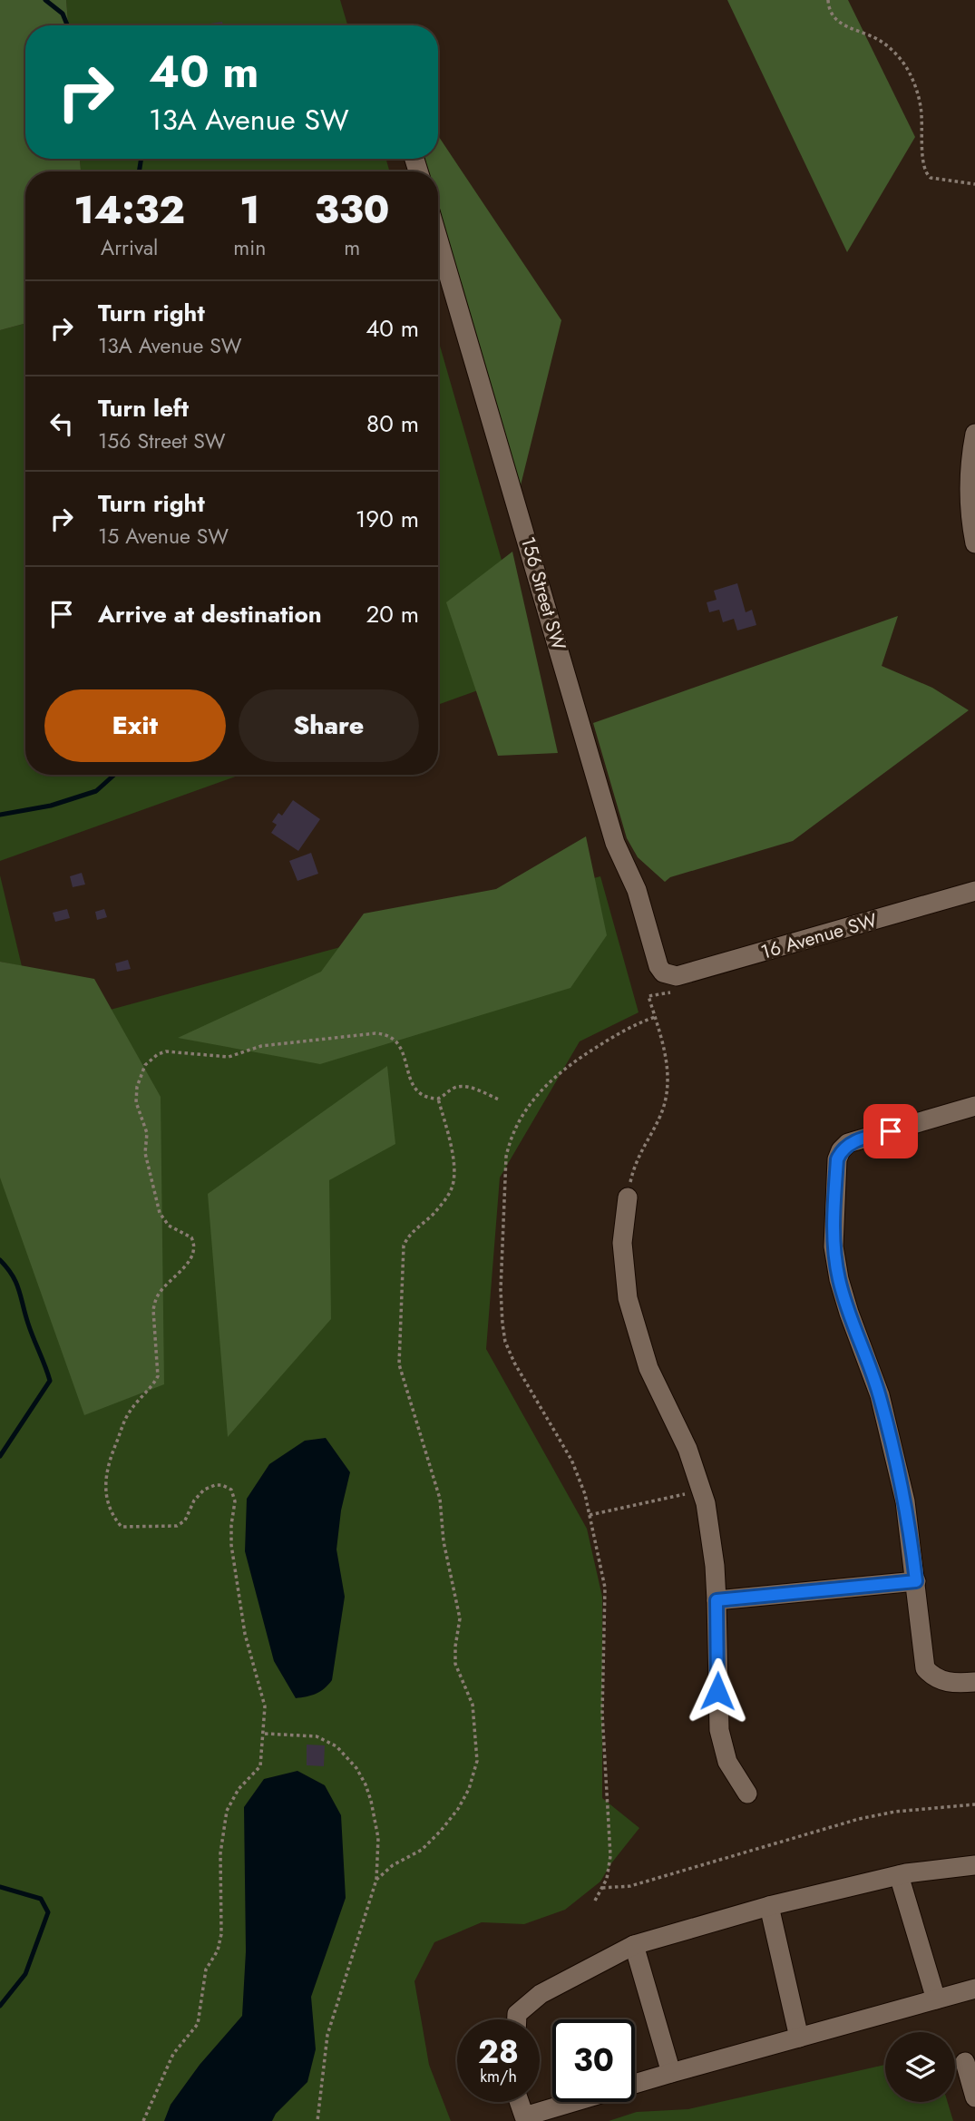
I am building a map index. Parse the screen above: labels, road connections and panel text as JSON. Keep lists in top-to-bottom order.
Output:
{
  "streets": {
    "street": ["156 Street SW", "16 Avenue SW"]
  },
  "crossings": [
    ["156 Street SW", "16 Avenue SW"]
  ],
  "page": {
    "turn": ["40 m", "13A Avenue SW"],
    "eta": [
      "14:32",
      "Arrival",
      "1",
      "min",
      "330",
      "m"
    ],
    "list": [
      {
        "name": "Turn right",
        "note": "13A Avenue SW",
        "value": "40 m"
      },
      {
        "name": "Turn left",
        "note": "156 Street SW",
        "value": "80 m"
      },
      {
        "name": "Turn right",
        "note": "15 Avenue SW",
        "value": "190 m"
      },
      {
        "name": "Arrive at destination",
        "value": "20 m"
      }
    ],
    "buttons": ["Exit", "Share"],
    "speed": "28 km/h",
    "limit": "30"
  }
}
